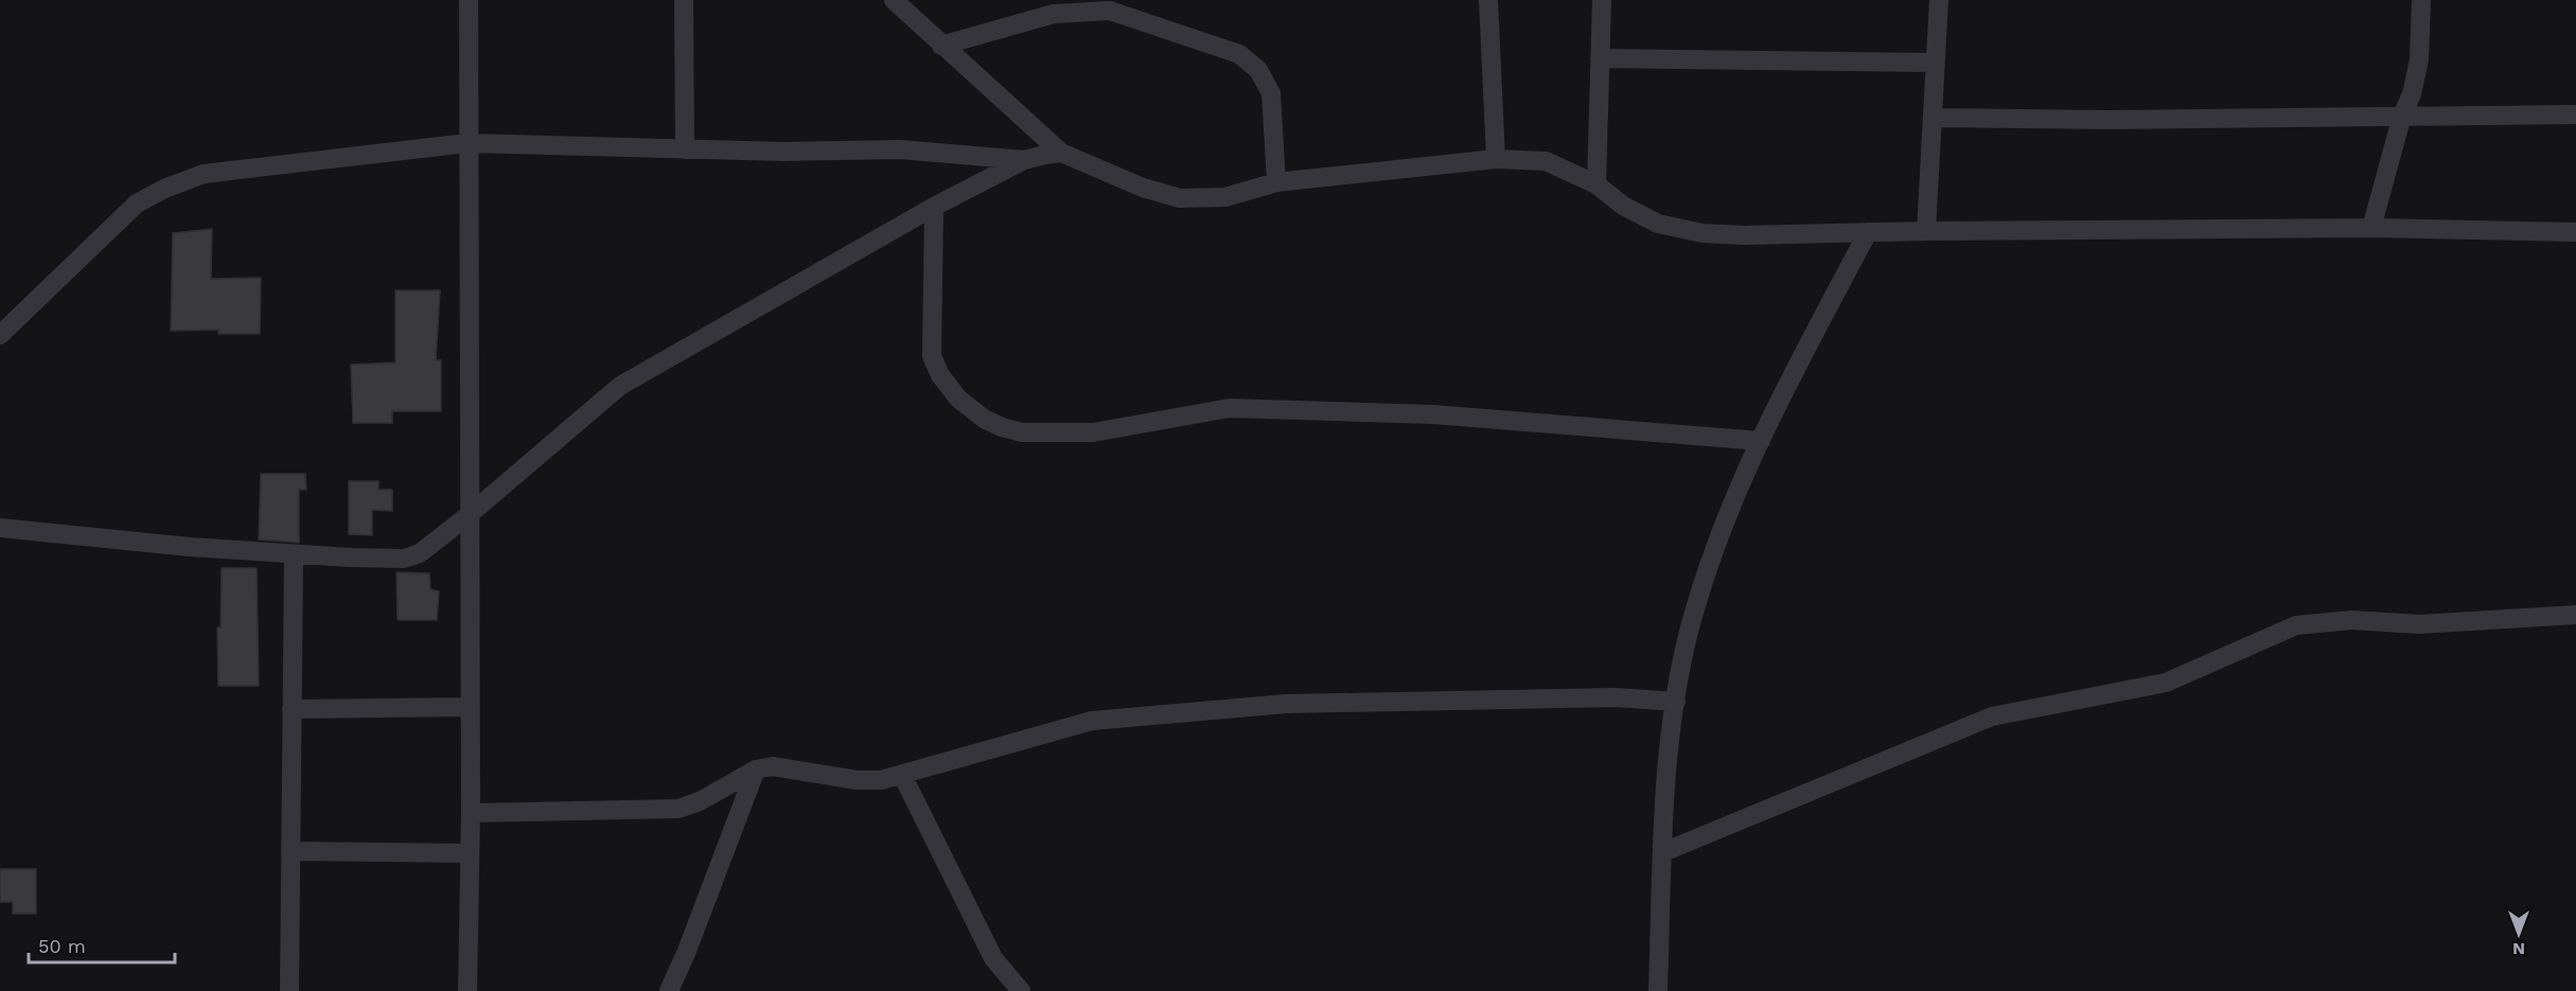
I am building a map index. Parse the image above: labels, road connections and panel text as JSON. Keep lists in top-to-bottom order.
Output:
{
  "scale_bar": "50 m",
  "north": "bottom"
}
